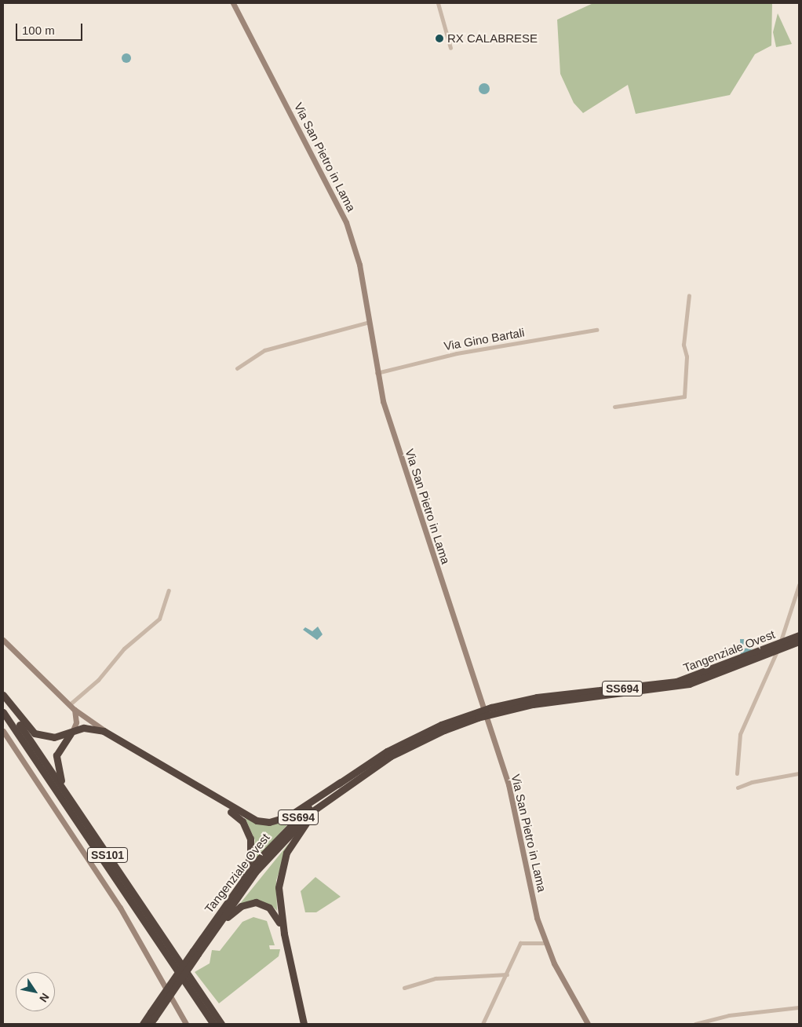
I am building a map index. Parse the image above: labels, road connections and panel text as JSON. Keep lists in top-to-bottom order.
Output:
{
  "streets": {
    "highway": ["Tangenziale Ovest", "SS694", "SS101"],
    "main road": ["Via San Pietro in Lama"],
    "street": ["Via Gino Bartali"]
  },
  "crossings": [
    ["Via San Pietro in Lama", "Via Gino Bartali"]
  ],
  "places": ["RX CALABRESE"],
  "scale_bar": "100 m",
  "north": "bottom right"
}
